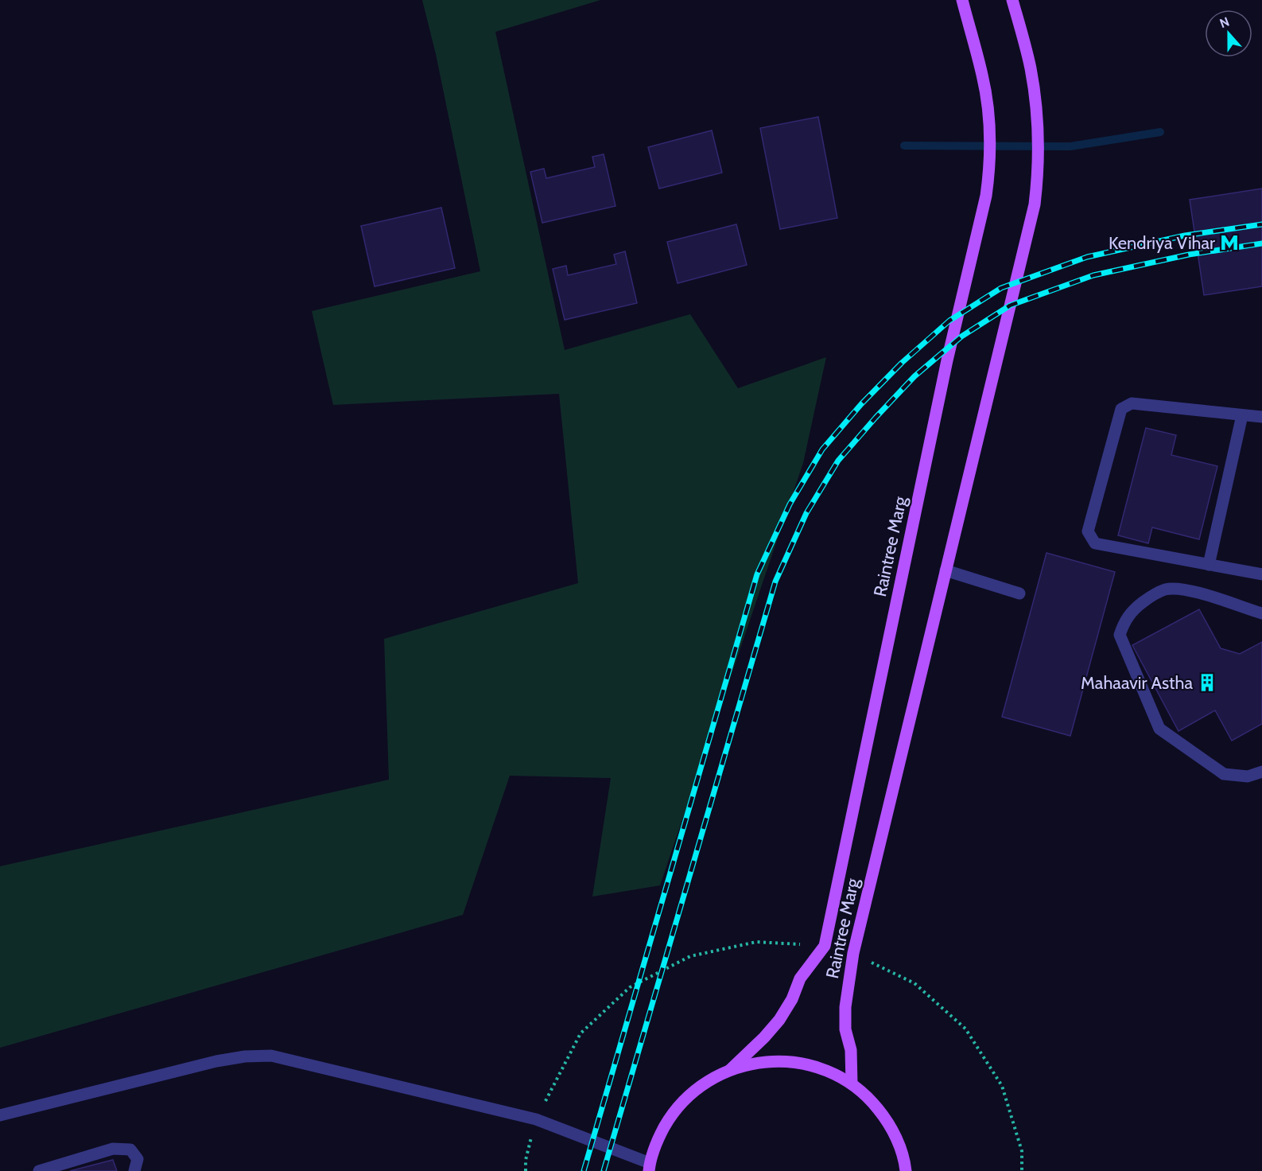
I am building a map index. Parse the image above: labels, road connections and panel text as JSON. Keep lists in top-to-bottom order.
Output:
{
  "streets": {
    "main road": ["Raintree Marg"]
  },
  "places": {
    "metro station": ["Kendriya Vihar"],
    "building": ["Mahaavir Astha"]
  },
  "north": "top"
}
